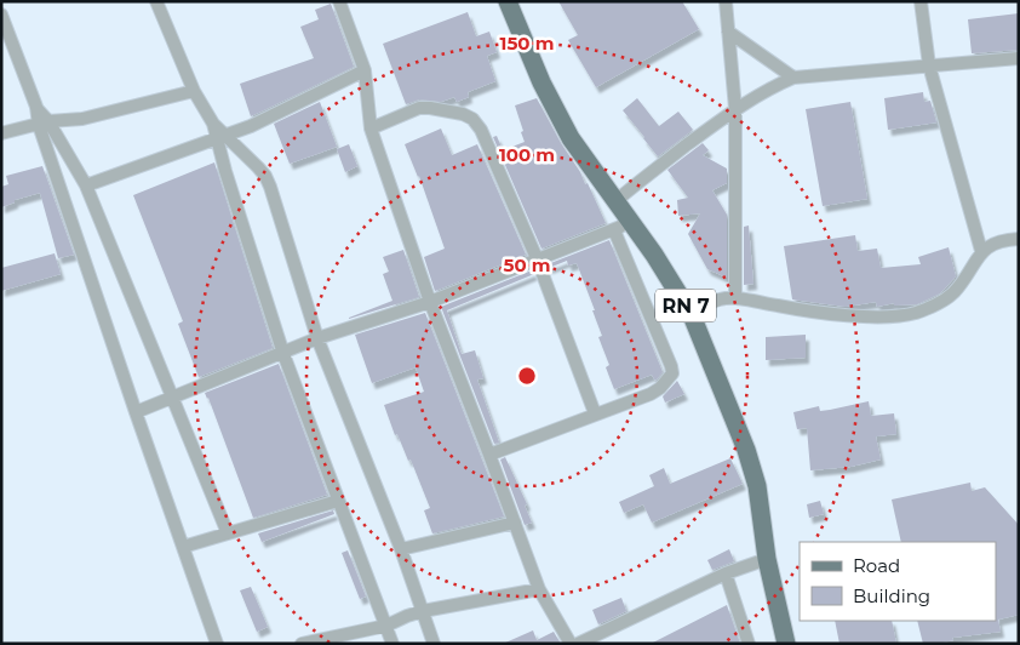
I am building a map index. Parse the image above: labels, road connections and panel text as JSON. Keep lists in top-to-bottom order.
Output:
{
  "streets": {
    "main road": ["RN 7"]
  },
  "legend": ["Road", "Building"],
  "rings": ["150 m", "100 m", "50 m"]
}
